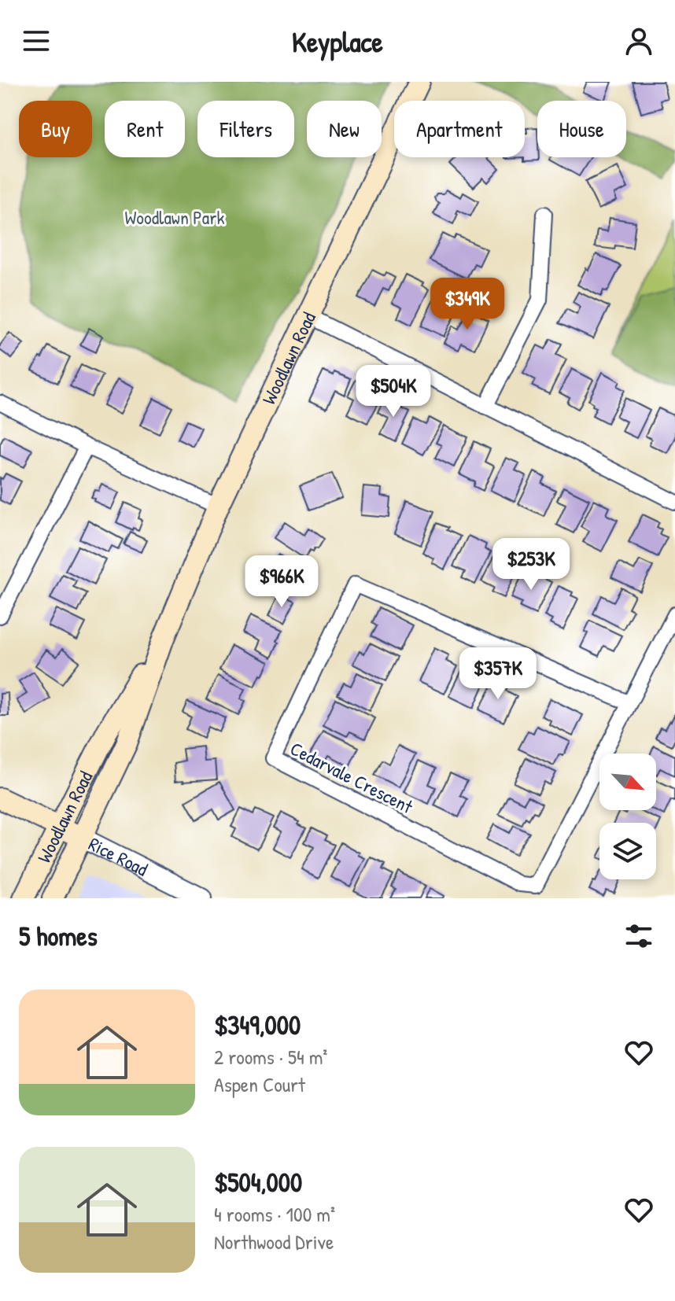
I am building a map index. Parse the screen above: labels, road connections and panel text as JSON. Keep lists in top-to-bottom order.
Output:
{
  "streets": {
    "main road": ["Woodlawn Road", "Rice Road"],
    "street": ["Cedarvale Crescent"]
  },
  "crossings": [
    ["Woodlawn Road", "Rice Road"]
  ],
  "parks": ["Woodlawn Park"],
  "north": "bottom right",
  "page": {
    "header": "Keyplace",
    "chip": [
      "Buy",
      "Rent",
      "Filters",
      "New",
      "Apartment",
      "House"
    ],
    "price": [
      "$349K",
      "$504K",
      "$253K",
      "$966K",
      "$357K"
    ],
    "heading": "5 homes",
    "list": [
      {
        "name": "$349,000",
        "note": "2 rooms · 54 m² · Aspen Court"
      },
      {
        "name": "$504,000",
        "note": "4 rooms · 100 m² · Northwood Drive"
      }
    ]
  }
}
